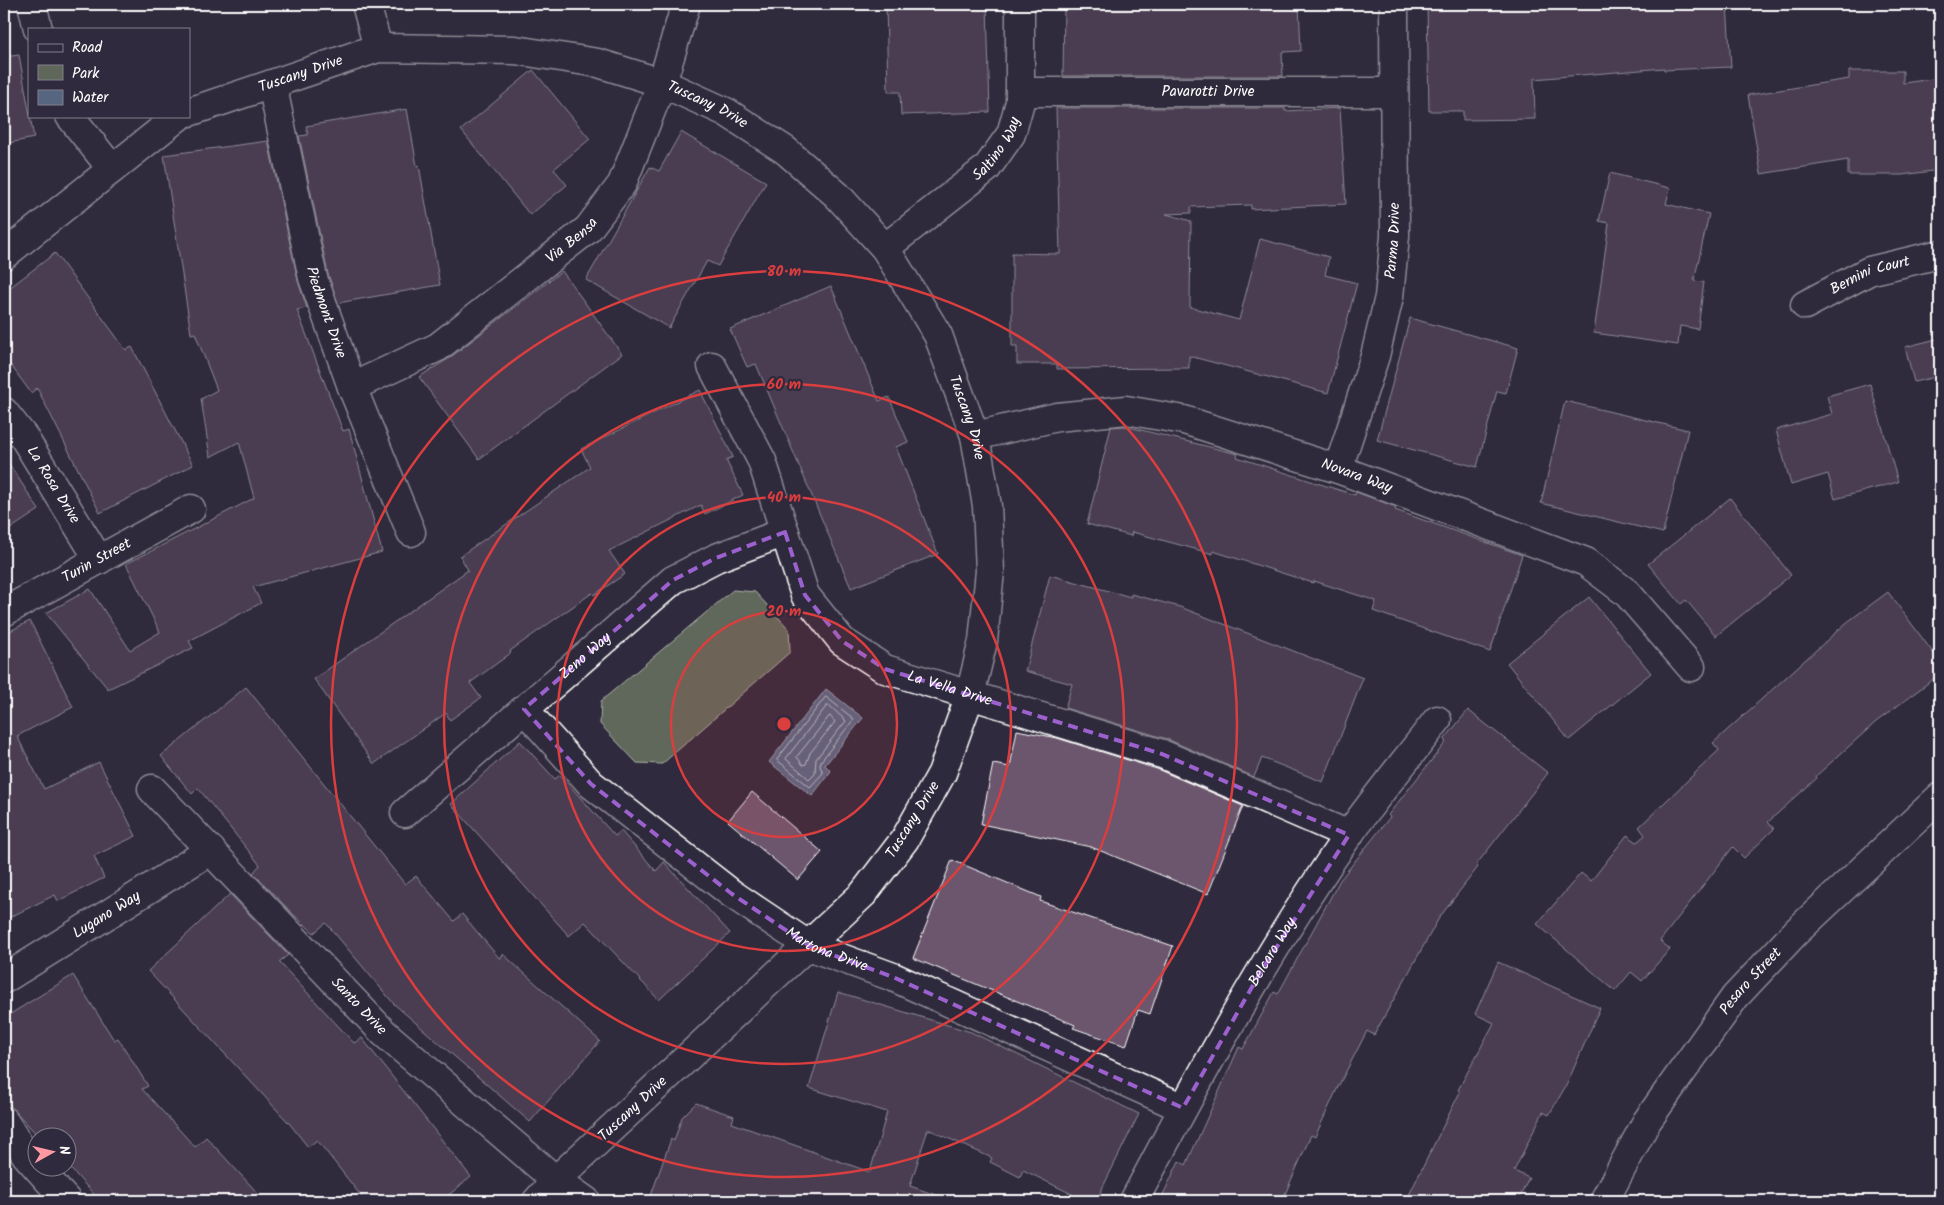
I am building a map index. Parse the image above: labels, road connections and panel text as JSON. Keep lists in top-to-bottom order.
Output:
{
  "streets": {
    "street": [
      "Tuscany Drive",
      "Pavarotti Drive",
      "Saltino Way",
      "Via Bensa",
      "Parma Drive",
      "Bernini Court",
      "Piedmont Drive",
      "Novara Way",
      "La Rosa Drive",
      "Turin Street",
      "Zeno Way",
      "La Vella Drive",
      "Lugano Way",
      "Martona Drive",
      "Belcaro Way",
      "Pesaro Street",
      "Santo Drive"
    ]
  },
  "crossings": [
    ["Tuscany Drive", "Saltino Way"],
    ["Tuscany Drive", "Via Bensa"],
    ["Tuscany Drive", "Piedmont Drive"],
    ["Tuscany Drive", "Novara Way"],
    ["Tuscany Drive", "La Vella Drive"],
    ["Tuscany Drive", "Martona Drive"],
    ["Tuscany Drive", "Santo Drive"],
    ["Pavarotti Drive", "Saltino Way"],
    ["Pavarotti Drive", "Parma Drive"],
    ["Via Bensa", "Piedmont Drive"],
    ["Parma Drive", "Novara Way"],
    ["La Rosa Drive", "Turin Street"],
    ["Zeno Way", "La Vella Drive"],
    ["Zeno Way", "Martona Drive"],
    ["La Vella Drive", "Belcaro Way"],
    ["Lugano Way", "Santo Drive"],
    ["Martona Drive", "Belcaro Way"]
  ],
  "legend": ["Road", "Park", "Water"],
  "north": "right",
  "rings": [
    "80 m",
    "60 m",
    "40 m",
    "20 m"
  ]
}
